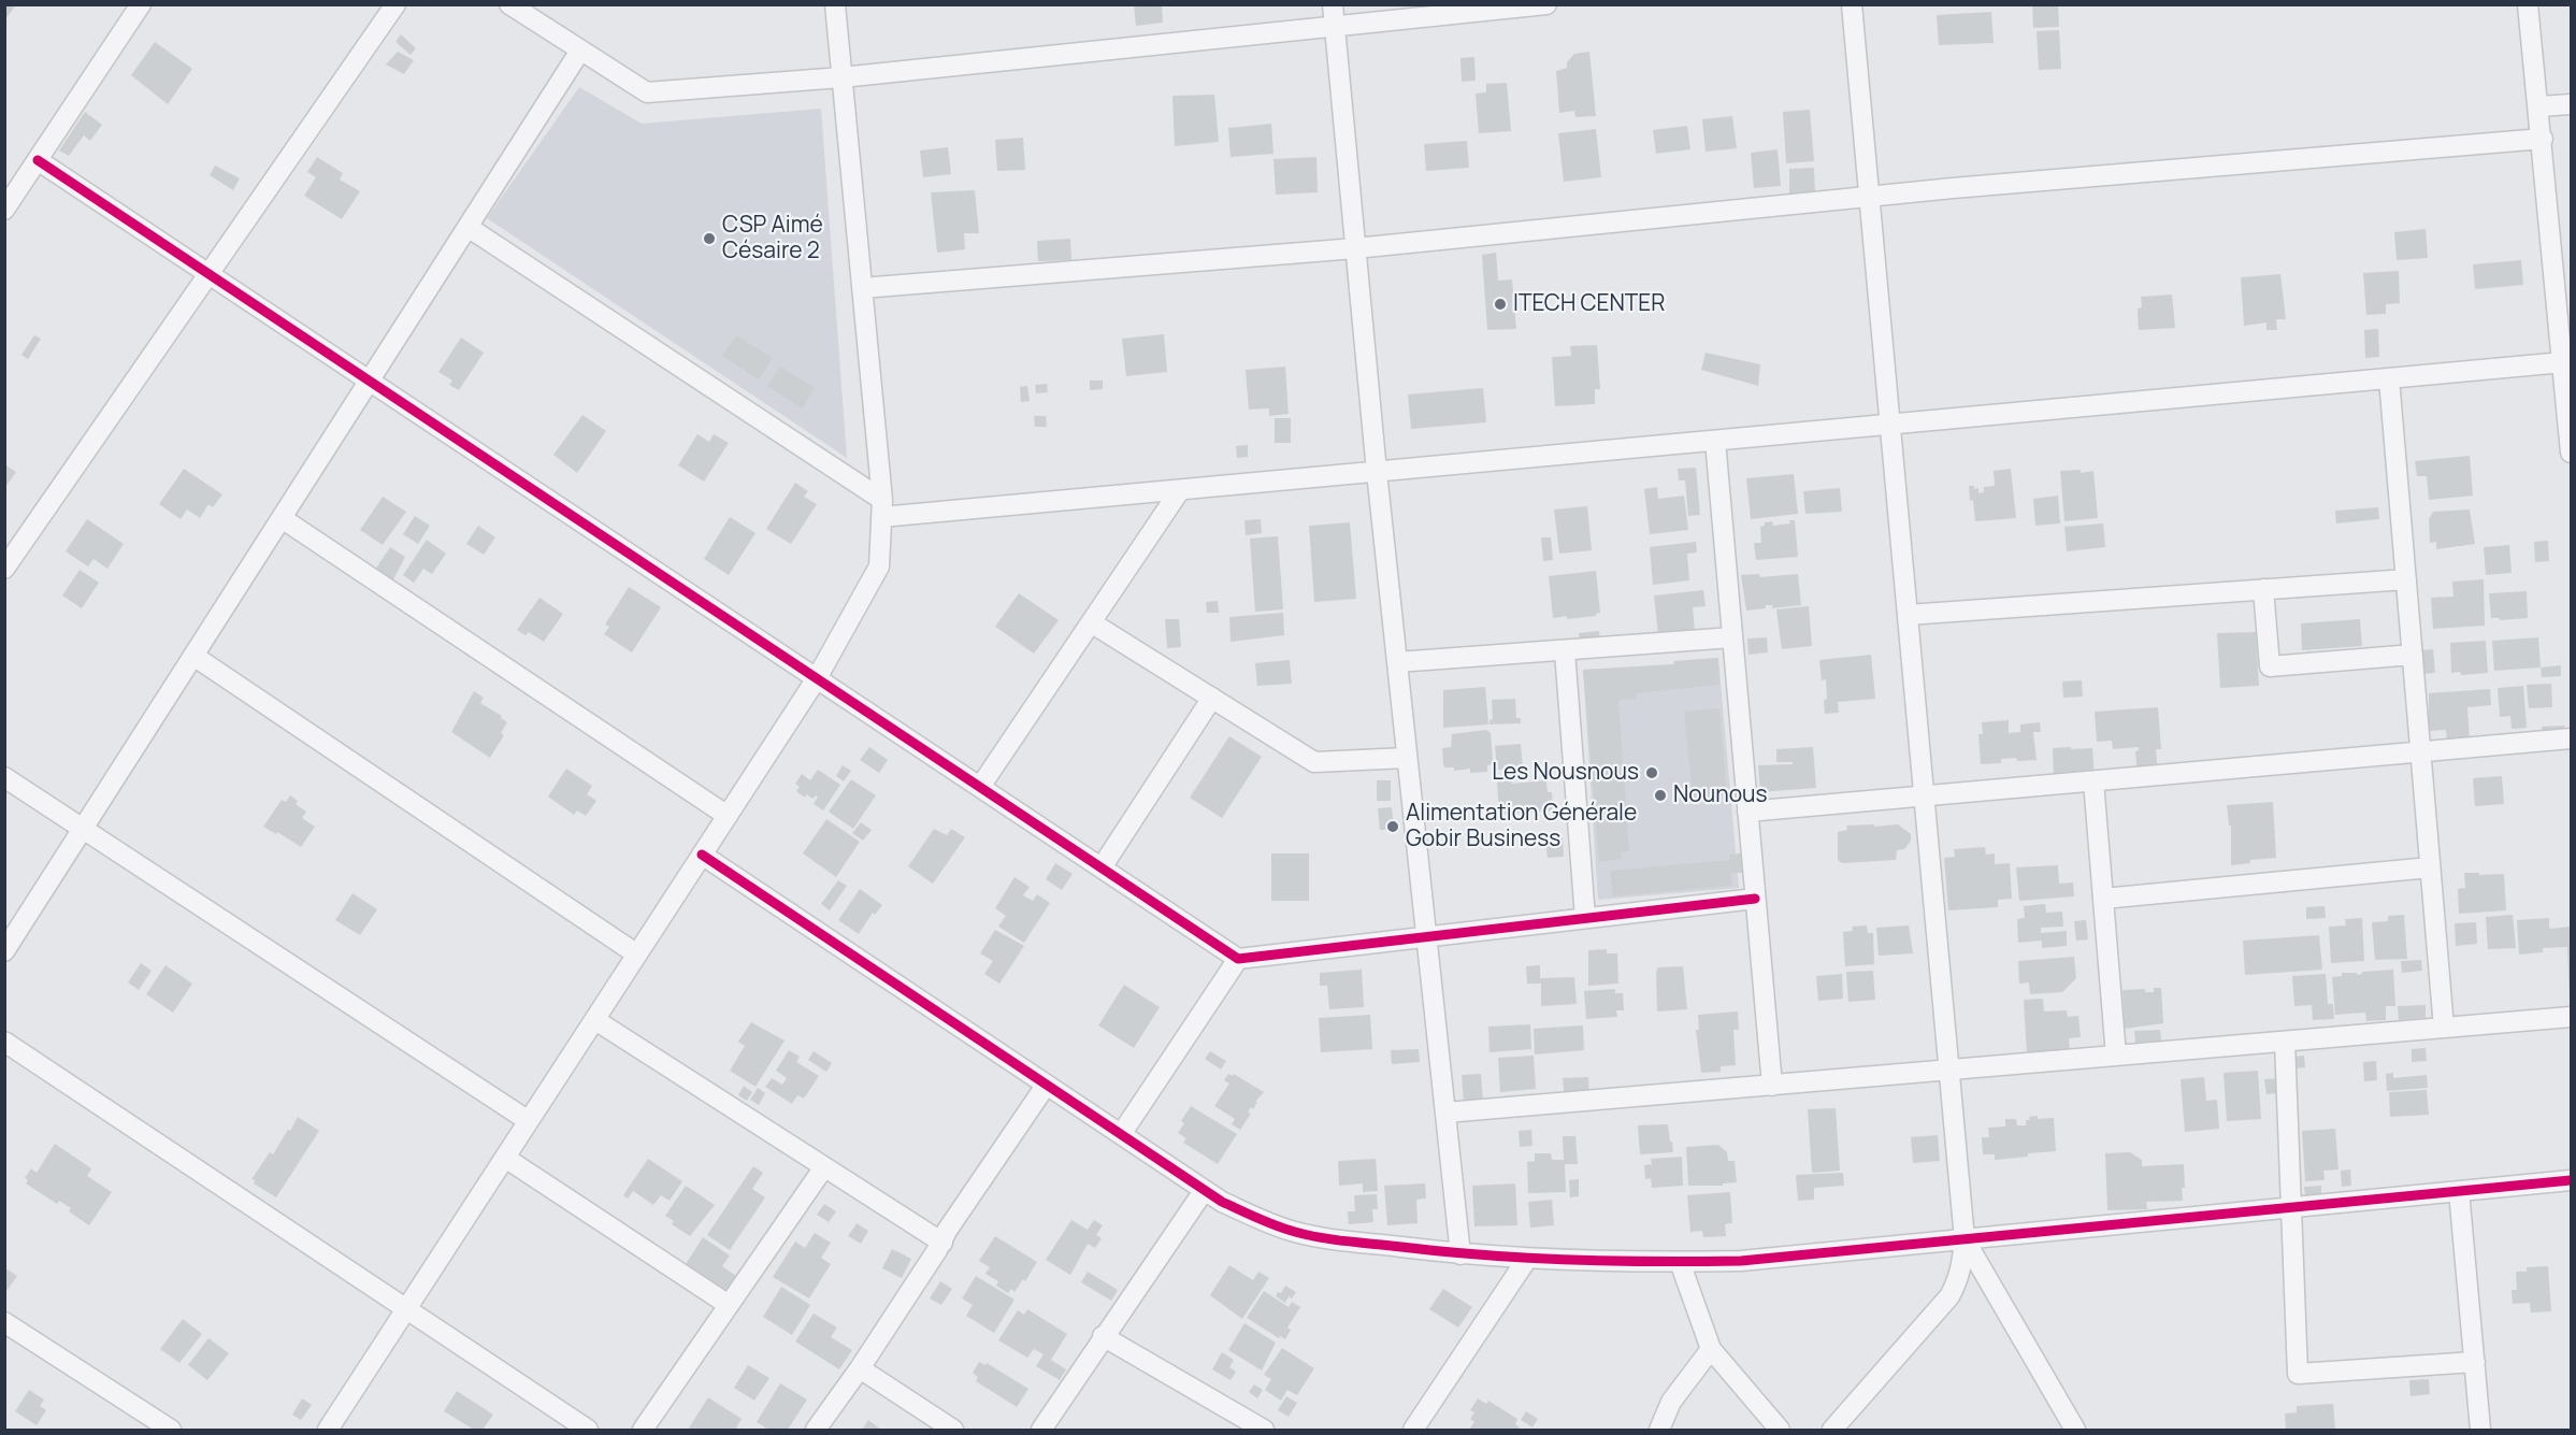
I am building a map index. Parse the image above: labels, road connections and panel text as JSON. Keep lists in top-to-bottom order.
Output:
{
  "places": [
    "CSP Aimé Césaire 2",
    "ITECH CENTER",
    "Les Nousnous",
    "Nounous",
    "Alimentation Générale Gobir Business"
  ]
}
